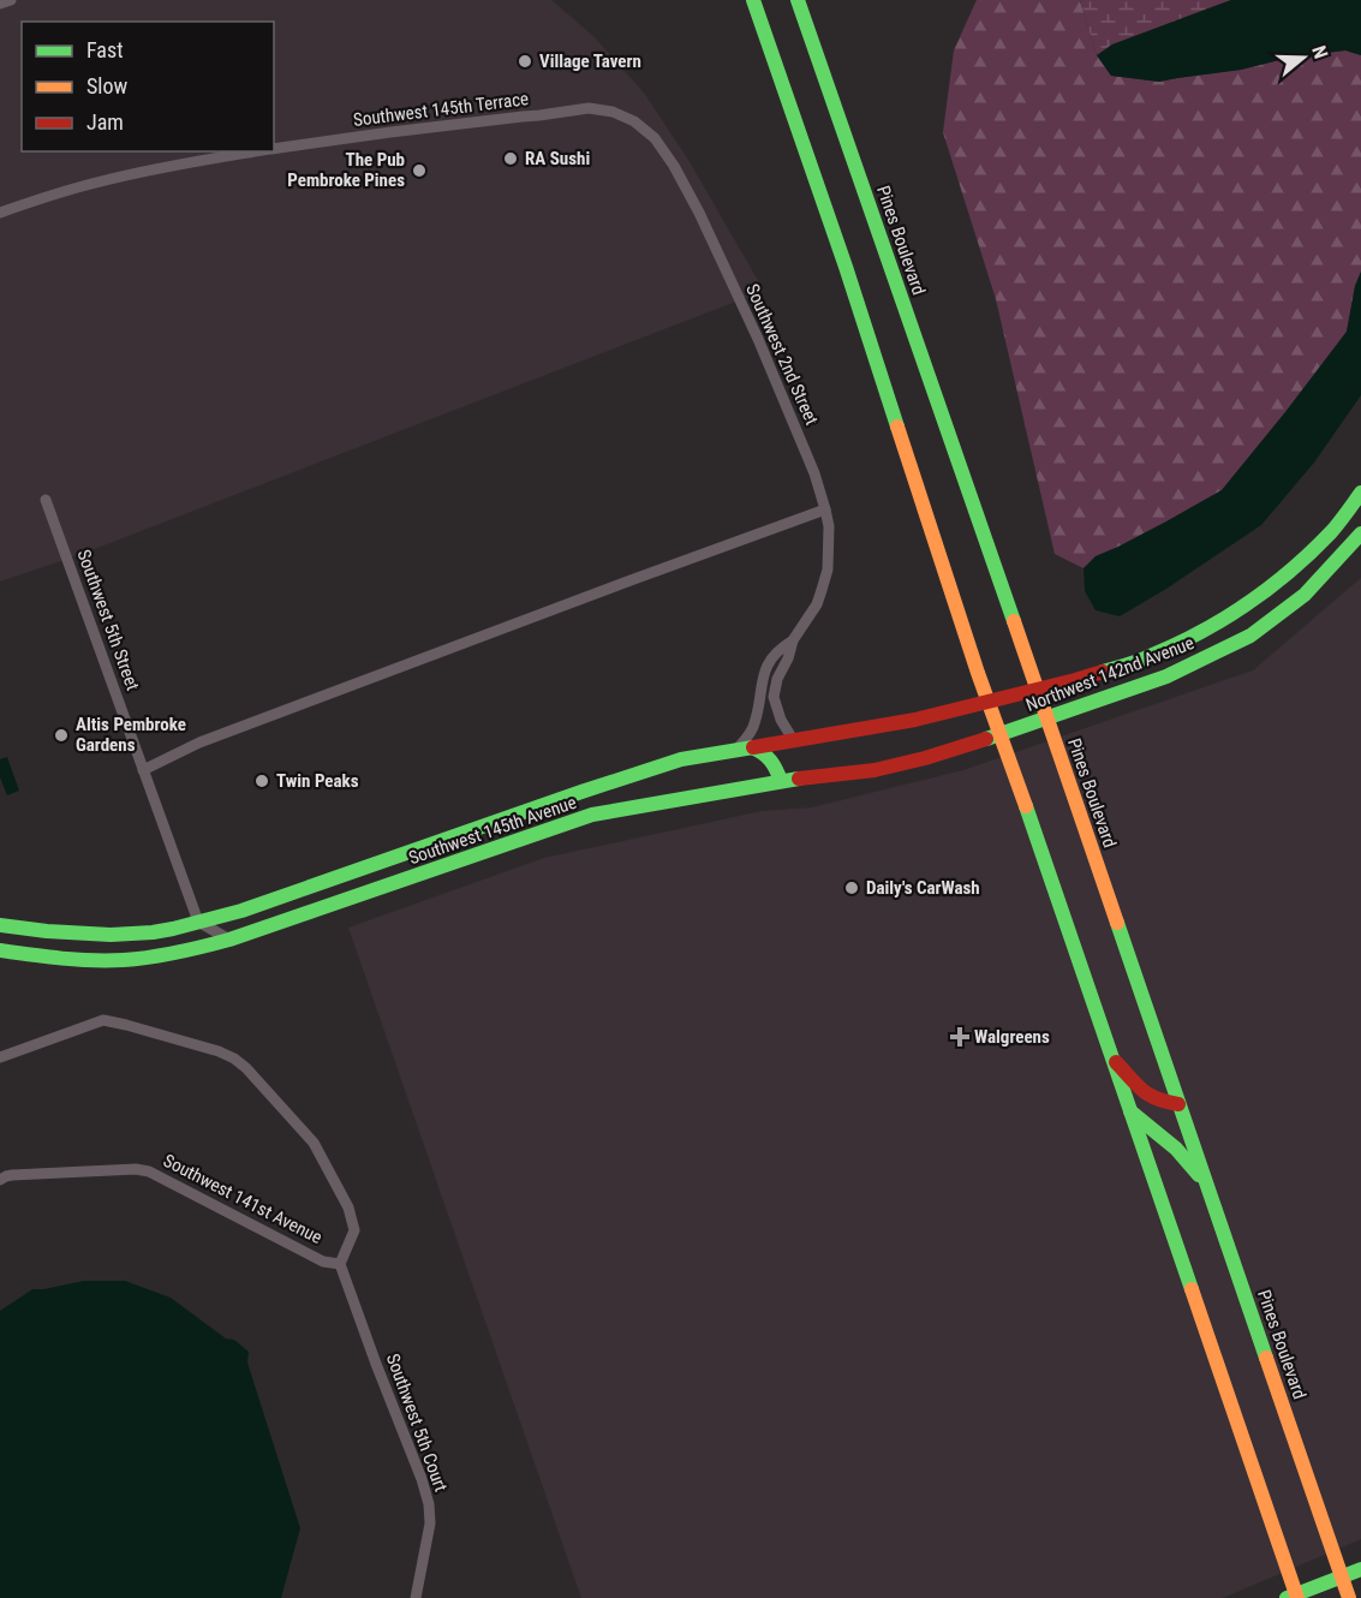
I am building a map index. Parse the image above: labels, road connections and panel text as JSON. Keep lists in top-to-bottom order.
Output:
{
  "streets": {
    "main road": ["Pines Boulevard", "Northwest 142nd Avenue", "Southwest 145th Avenue"],
    "street": [
      "Southwest 145th Terrace",
      "Southwest 2nd Street",
      "Southwest 5th Street",
      "Southwest 141st Avenue",
      "Southwest 5th Court"
    ]
  },
  "crossings": [
    ["Southwest 145th Terrace", "Southwest 2nd Street"],
    ["Pines Boulevard", "Northwest 142nd Avenue"],
    ["Southwest 2nd Street", "Southwest 145th Avenue"],
    ["Southwest 5th Street", "Southwest 145th Avenue"],
    ["Northwest 142nd Avenue", "Southwest 145th Avenue"],
    ["Southwest 141st Avenue", "Southwest 5th Court"]
  ],
  "places": {
    "other": [
      "Village Tavern",
      "RA Sushi",
      "The Pub Pembroke Pines",
      "Altis Pembroke Gardens",
      "Twin Peaks",
      "Daily's CarWash"
    ],
    "health": ["Walgreens"]
  },
  "legend": ["Fast", "Slow", "Jam"],
  "north": "right"
}
